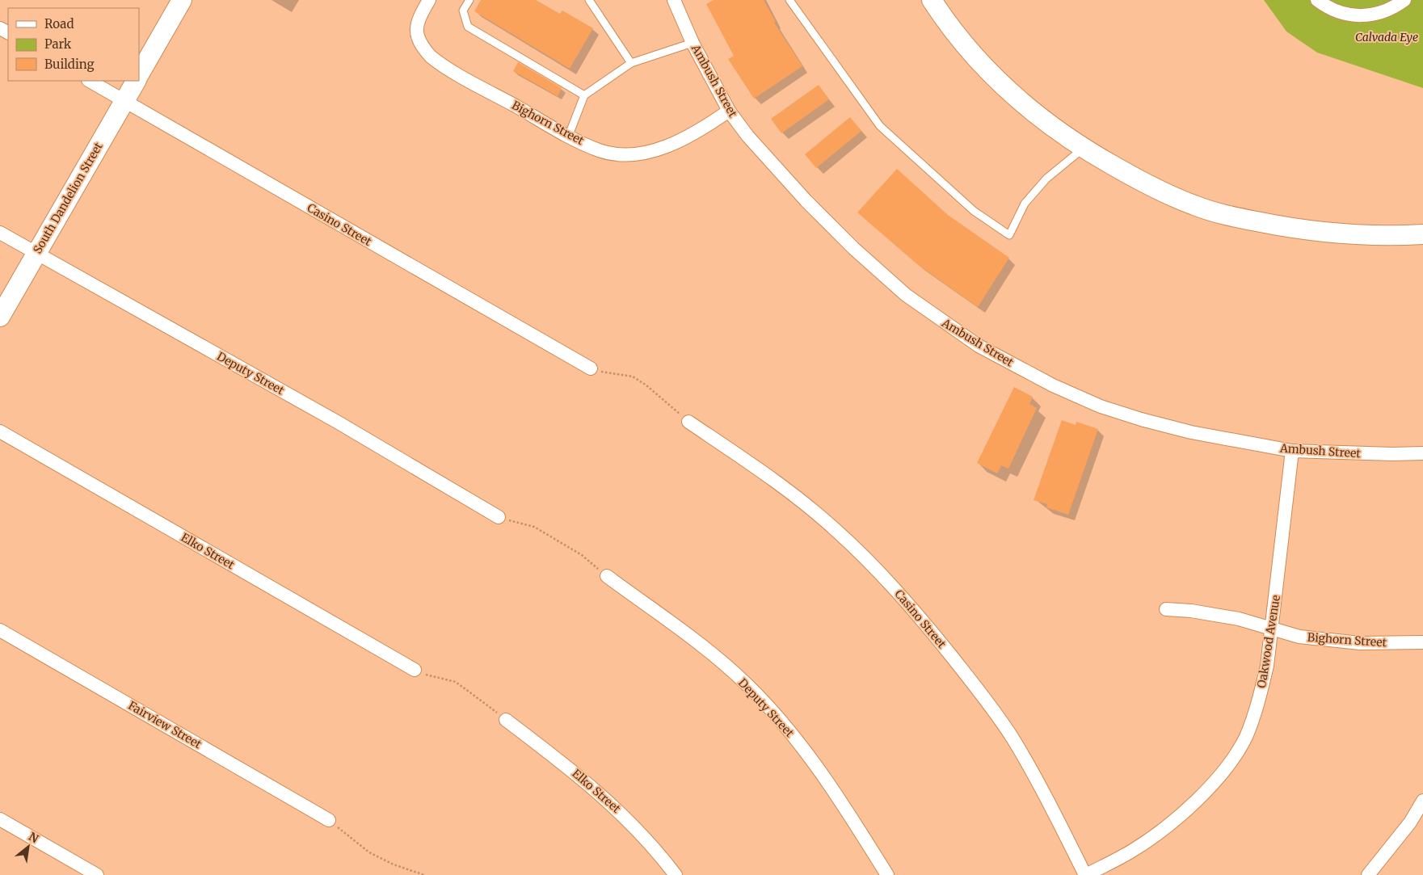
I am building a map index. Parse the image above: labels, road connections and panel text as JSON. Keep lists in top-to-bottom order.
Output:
{
  "streets": {
    "main road": ["South Dandelion Street"],
    "street": [
      "Ambush Street",
      "Bighorn Street",
      "Casino Street",
      "Deputy Street",
      "Elko Street",
      "Oakwood Avenue",
      "Fairview Street"
    ]
  },
  "crossings": [
    ["Ambush Street", "Bighorn Street"],
    ["Ambush Street", "Oakwood Avenue"],
    ["Bighorn Street", "Oakwood Avenue"],
    ["South Dandelion Street", "Casino Street"],
    ["South Dandelion Street", "Deputy Street"],
    ["Casino Street", "Oakwood Avenue"]
  ],
  "parks": ["Calvada Eye"],
  "legend": ["Road", "Park", "Building"],
  "north": "top right"
}
